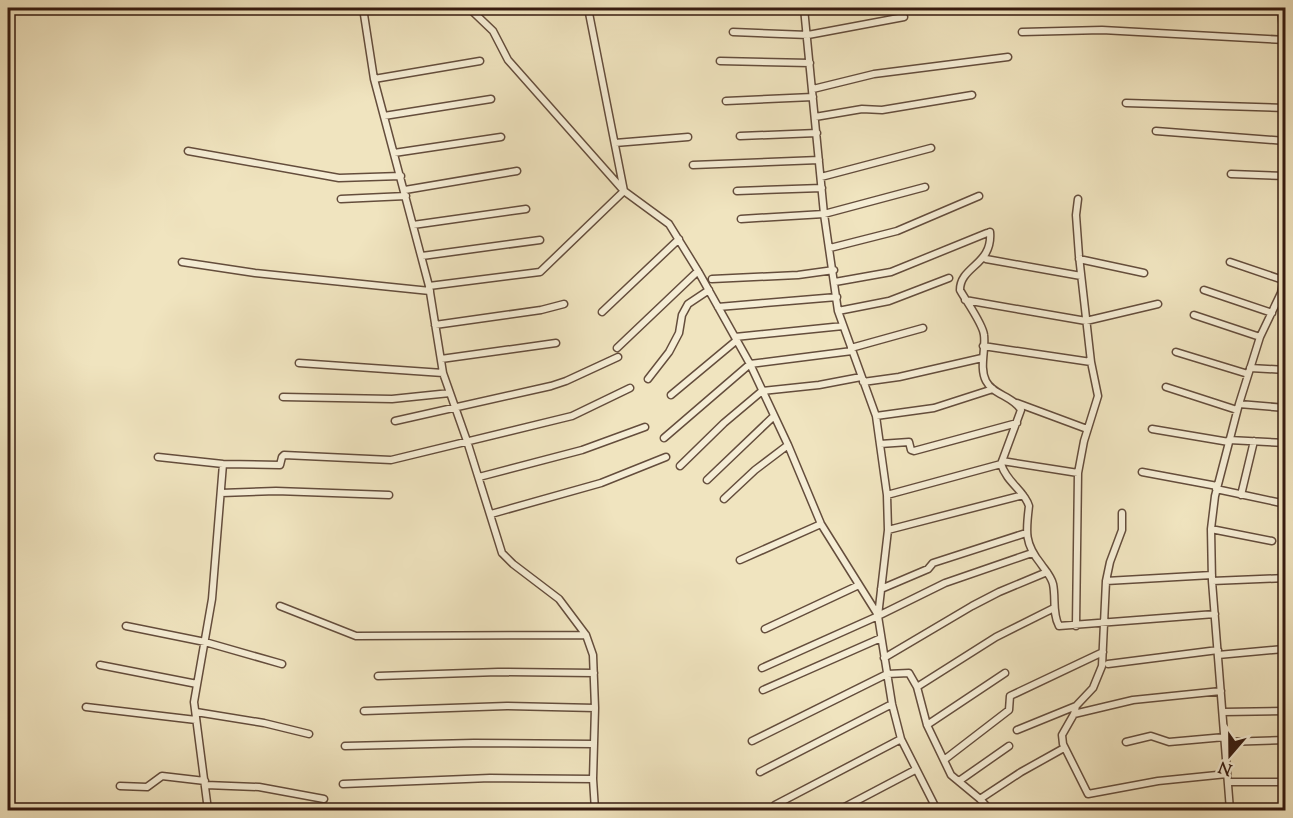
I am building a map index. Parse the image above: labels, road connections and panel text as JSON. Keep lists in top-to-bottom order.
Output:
{
  "north": "bottom"
}
